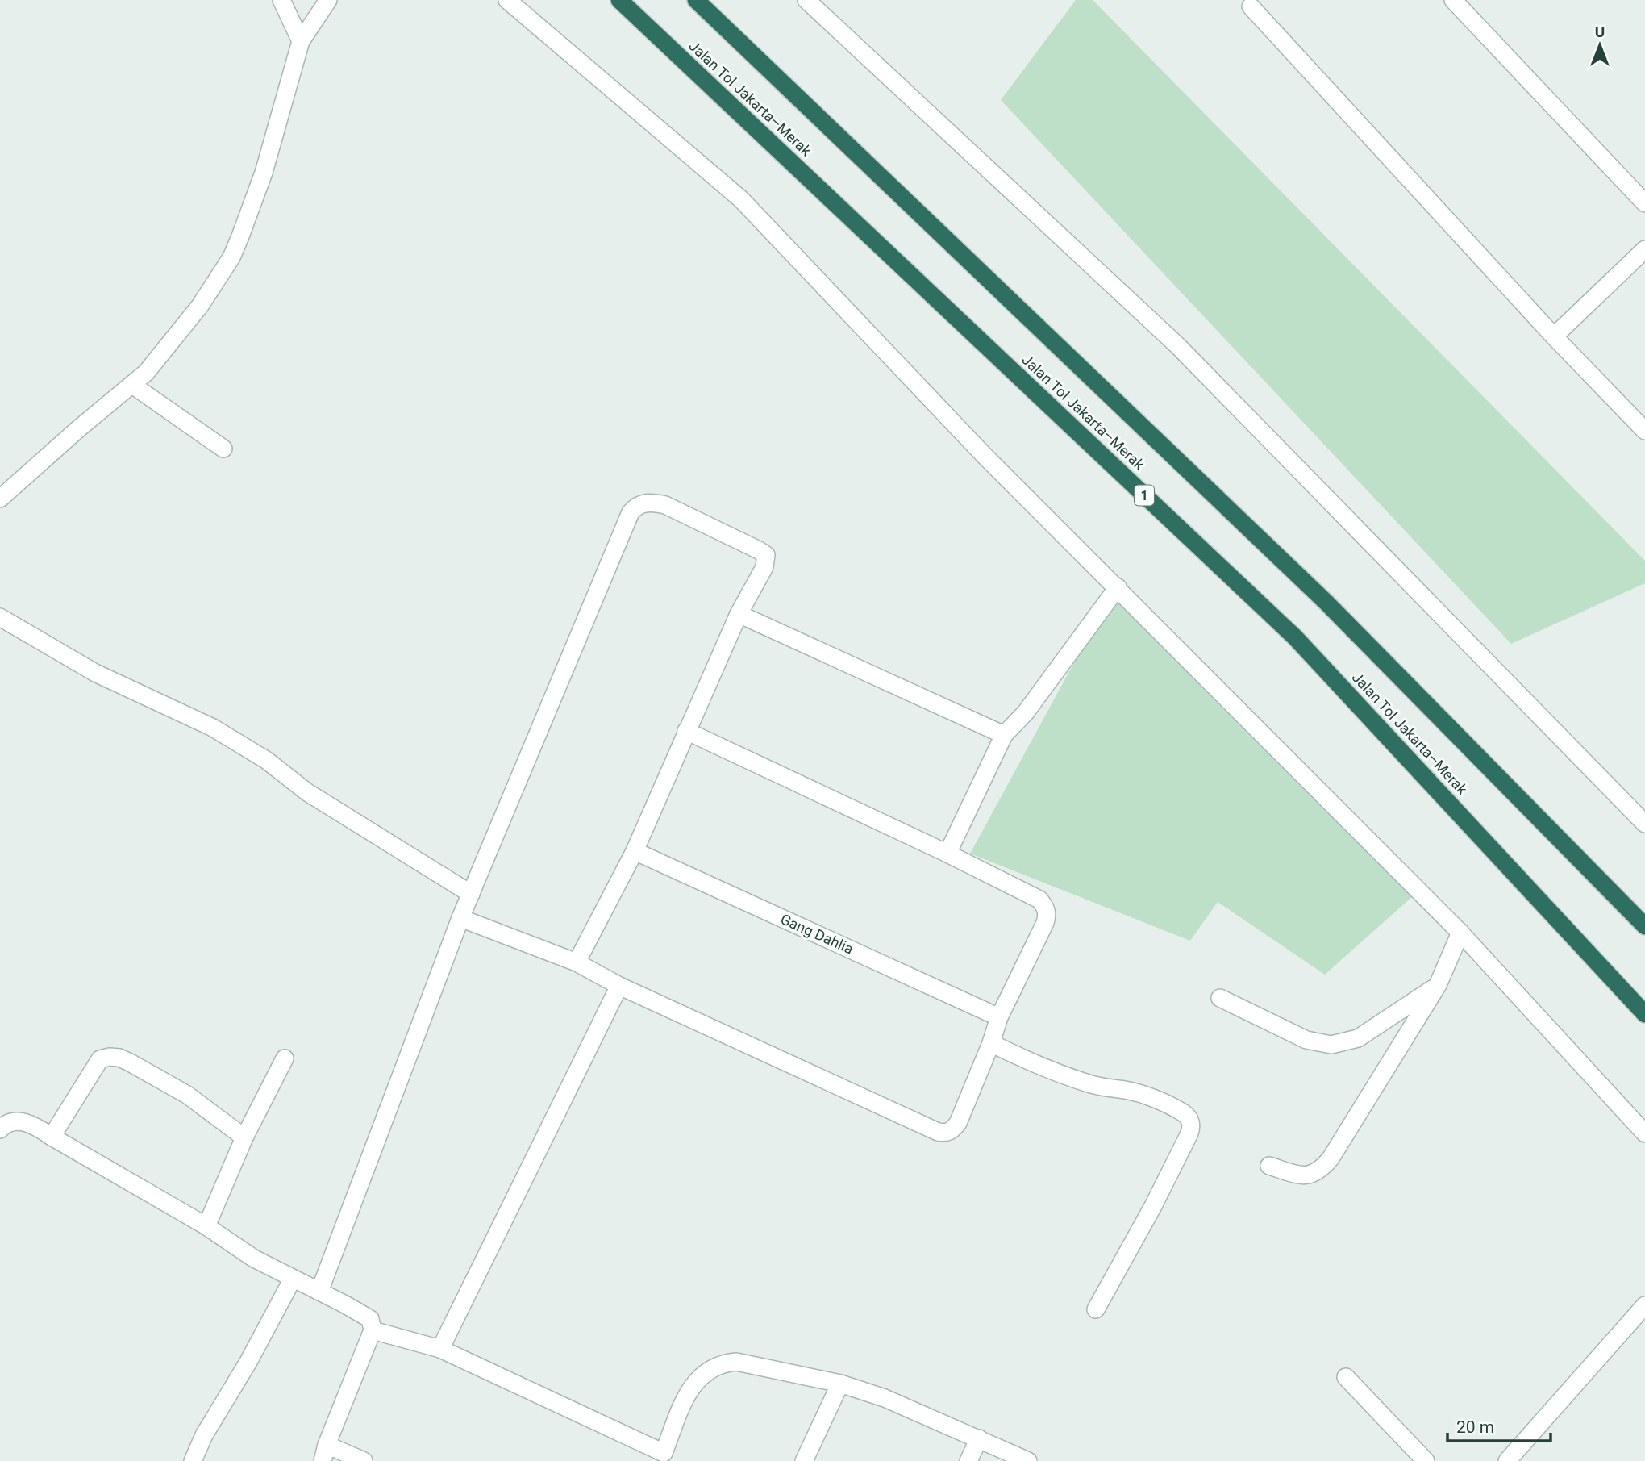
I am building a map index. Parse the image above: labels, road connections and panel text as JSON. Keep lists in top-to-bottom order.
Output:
{
  "streets": {
    "highway": ["Jalan Tol Jakarta–Merak", "1"],
    "street": ["Gang Dahlia"]
  },
  "scale_bar": "20 m",
  "north": "top"
}
